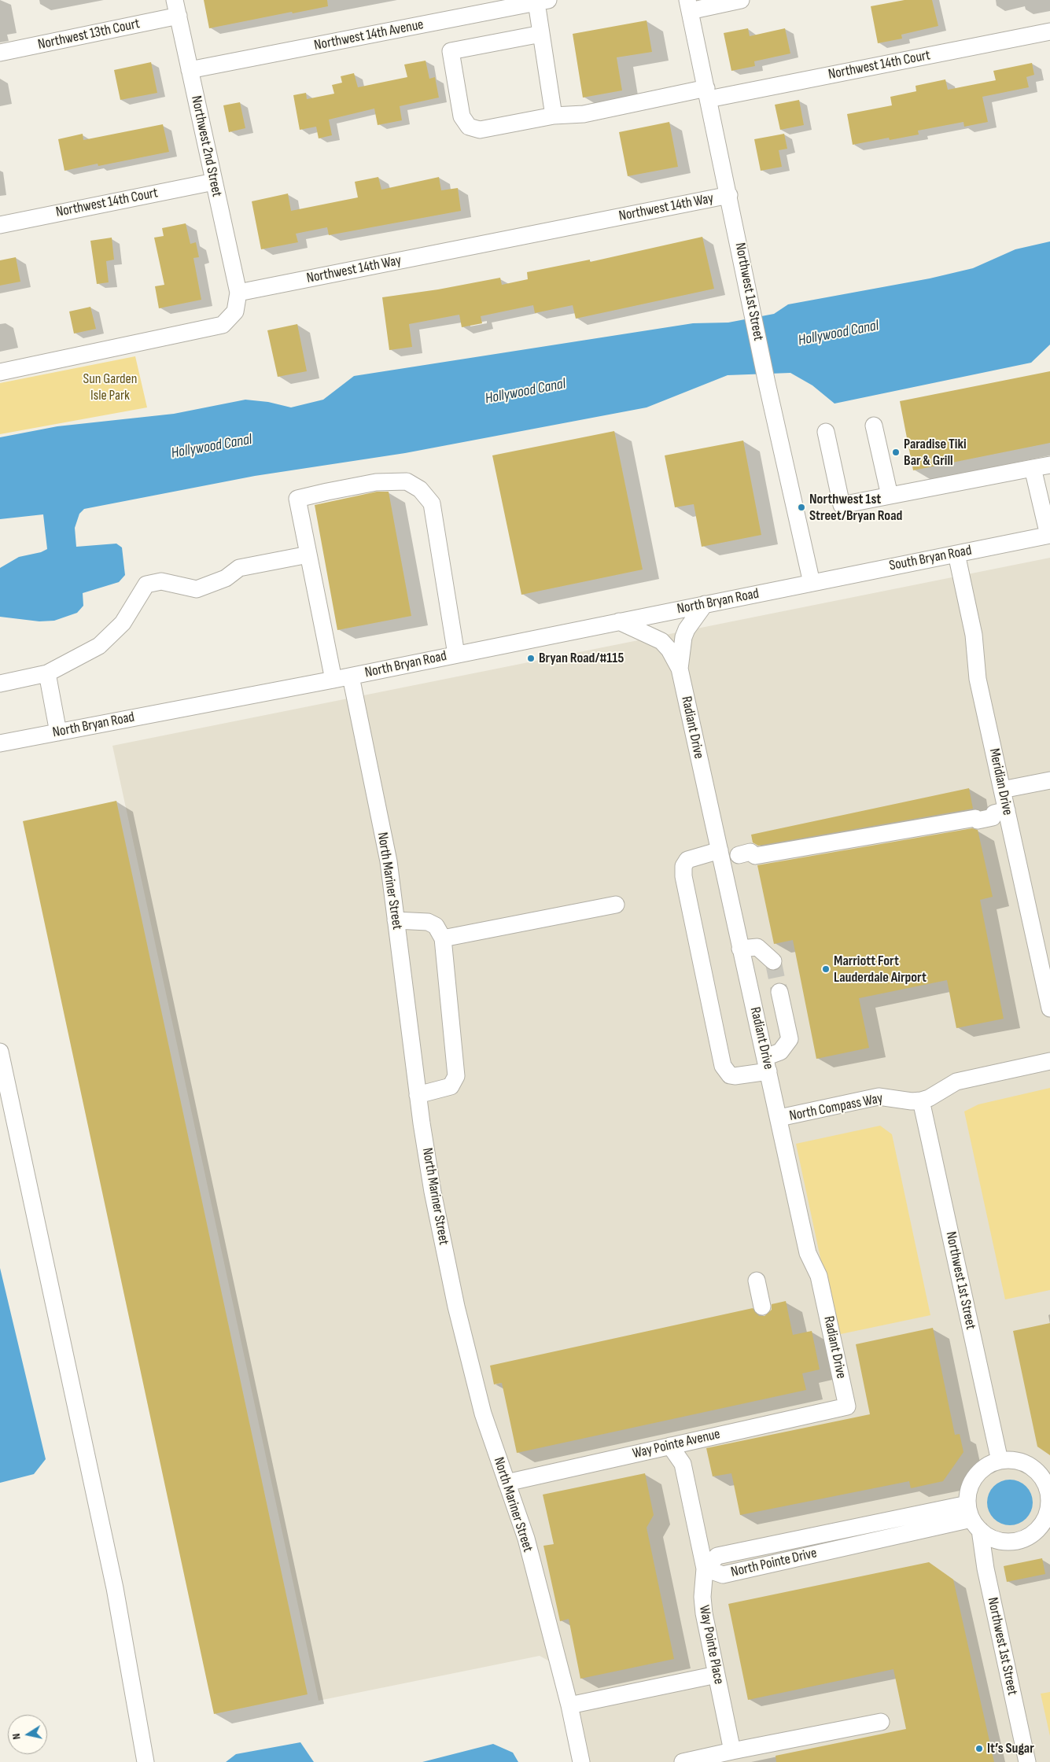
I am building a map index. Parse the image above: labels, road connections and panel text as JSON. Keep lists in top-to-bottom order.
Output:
{
  "streets": {
    "street": [
      "Northwest 13th Court",
      "Northwest 14th Avenue",
      "Northwest 14th Court",
      "Northwest 2nd Street",
      "Northwest 14th Way",
      "Northwest 1st Street",
      "South Bryan Road",
      "North Bryan Road",
      "Radiant Drive",
      "Meridian Drive",
      "North Mariner Street",
      "North Compass Way",
      "Way Pointe Avenue",
      "North Pointe Drive",
      "Way Pointe Place"
    ]
  },
  "crossings": [
    ["Northwest 13th Court", "Northwest 2nd Street"],
    ["Northwest 14th Avenue", "Northwest 2nd Street"],
    ["Northwest 14th Court", "Northwest 2nd Street"],
    ["Northwest 14th Court", "Northwest 1st Street"],
    ["Northwest 2nd Street", "Northwest 14th Way"],
    ["Northwest 14th Way", "Northwest 1st Street"],
    ["Northwest 1st Street", "South Bryan Road"],
    ["Northwest 1st Street", "North Bryan Road"],
    ["Northwest 1st Street", "North Compass Way"],
    ["Northwest 1st Street", "North Pointe Drive"],
    ["South Bryan Road", "North Bryan Road"],
    ["South Bryan Road", "Meridian Drive"],
    ["North Bryan Road", "Radiant Drive"],
    ["North Bryan Road", "North Mariner Street"],
    ["Radiant Drive", "North Compass Way"],
    ["Radiant Drive", "Way Pointe Avenue"],
    ["North Mariner Street", "Way Pointe Avenue"],
    ["Way Pointe Avenue", "Way Pointe Place"],
    ["North Pointe Drive", "Way Pointe Place"]
  ],
  "water": ["Hollywood Canal"],
  "parks": ["Sun Garden Isle Park"],
  "places": [
    "Paradise Tiki Bar & Grill",
    "Northwest 1st Street/Bryan Road",
    "Bryan Road/#115",
    "Marriott Fort Lauderdale Airport",
    "It’s Sugar"
  ],
  "north": "left"
}
